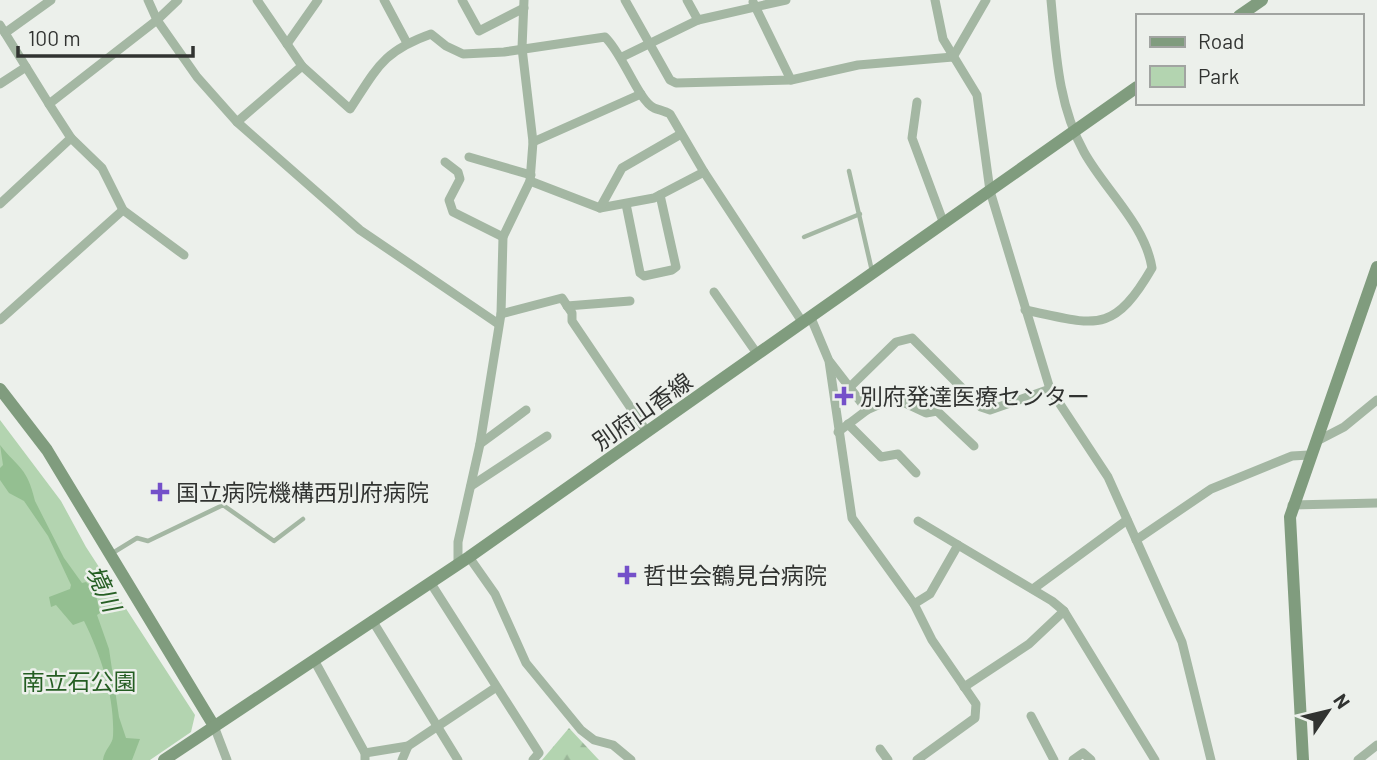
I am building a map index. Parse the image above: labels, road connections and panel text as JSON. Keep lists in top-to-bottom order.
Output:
{
  "streets": {
    "main road": ["別府山香線"]
  },
  "water": ["境川"],
  "parks": ["南立石公園"],
  "places": {
    "health": ["別府発達医療センター", "国立病院機構西別府病院", "哲世会鶴見台病院"]
  },
  "legend": ["Road", "Park"],
  "scale_bar": "100 m",
  "north": "top right"
}
